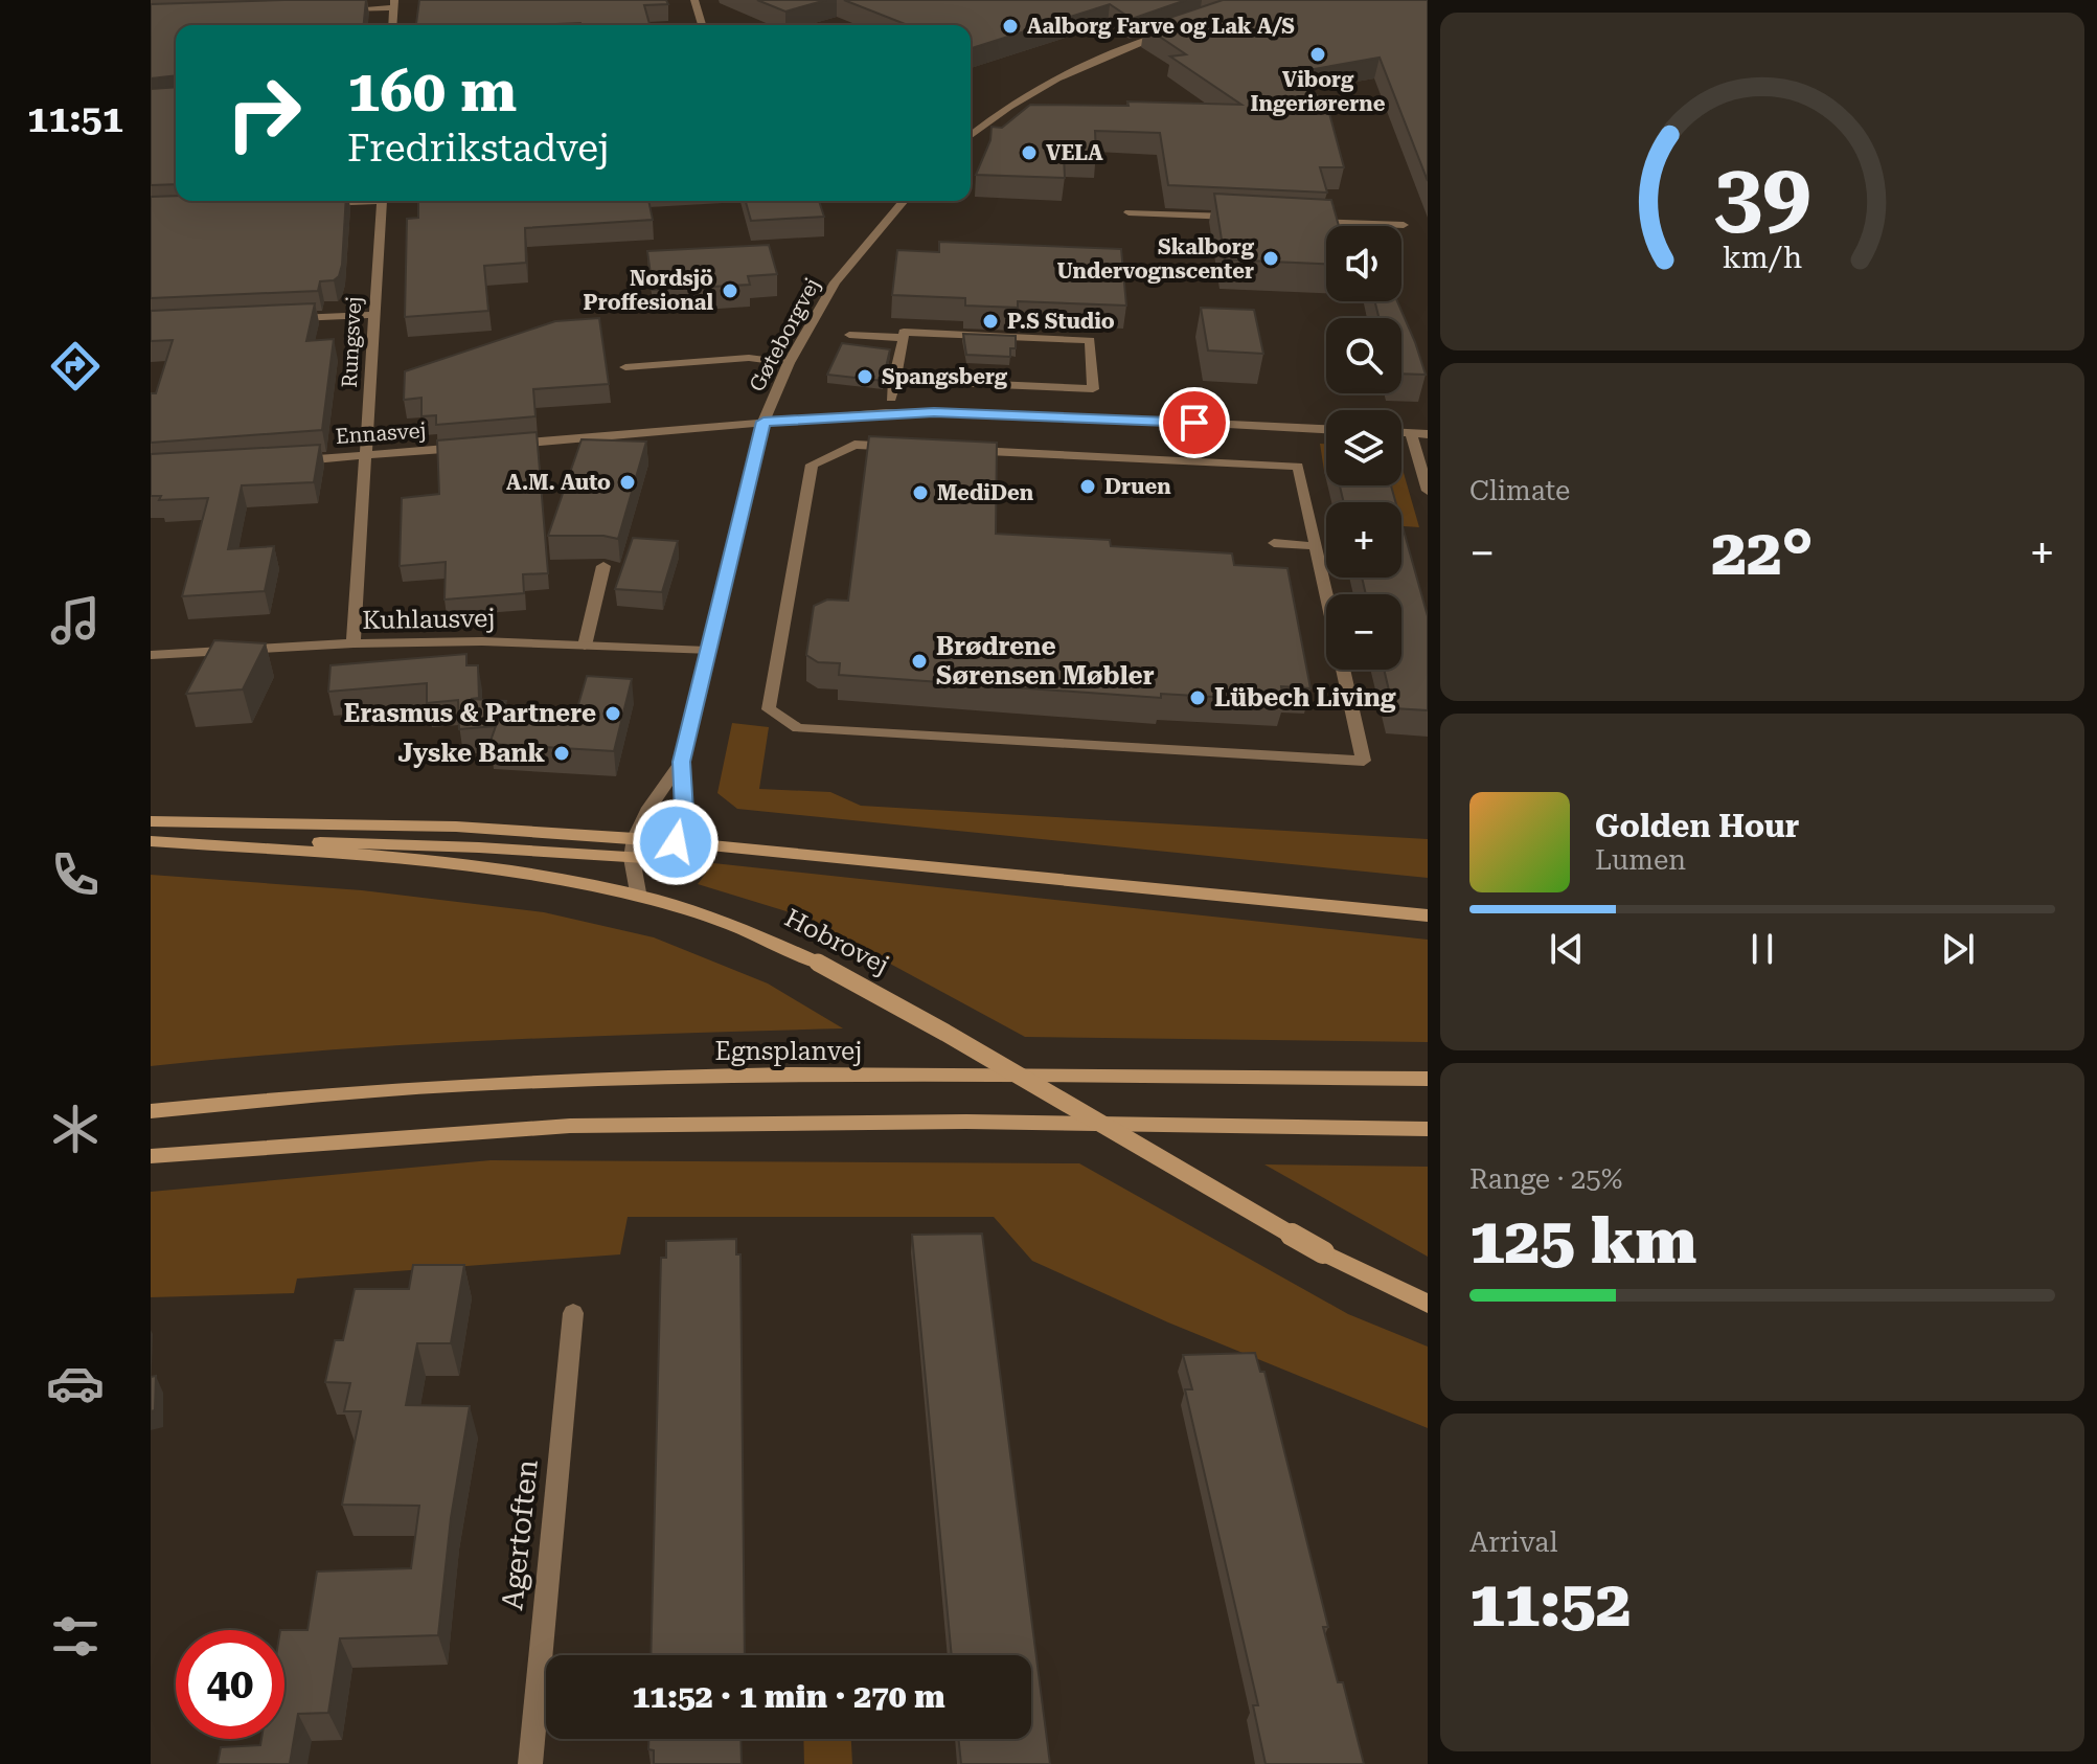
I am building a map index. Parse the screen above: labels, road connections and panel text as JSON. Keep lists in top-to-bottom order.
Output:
{
  "streets": {
    "main road": ["Hobrovej", "Egnsplanvej"],
    "street": [
      "Gøteborgvej",
      "Rungsvej",
      "Ennasvej",
      "Kuhlausvej",
      "Agertoften"
    ]
  },
  "crossings": [
    ["Gøteborgvej", "Kuhlausvej"],
    ["Gøteborgvej", "Hobrovej"],
    ["Rungsvej", "Ennasvej"],
    ["Rungsvej", "Kuhlausvej"]
  ],
  "places": [
    "Aalborg Farve og Lak A/S",
    "Viborg Ingeriørerne",
    "VELA",
    "Skalborg Undervognscenter",
    "Nordsjö Proffesional",
    "P.S Studio",
    "Spangsberg",
    "A.M. Auto",
    "Druen",
    "MediDen",
    "Brødrene Sørensen Møbler",
    "Lübech Living",
    "Erasmus & Partnere",
    "Jyske Bank"
  ],
  "page": {
    "tabs": "11:51",
    "turn": ["160 m", "Fredrikstadvej"],
    "map_buttons": ["+", "−"],
    "tile": [
      "Climate",
      ["Range · 25%", "125 km"],
      ["Arrival", "11:52"]
    ],
    "heat": ["−", "22°", "+"],
    "song": ["Golden Hour", "Lumen"],
    "limit": "40",
    "trip": "11:52 · 1 min · 270 m",
    "gauge": ["39", "km/h"]
  }
}
